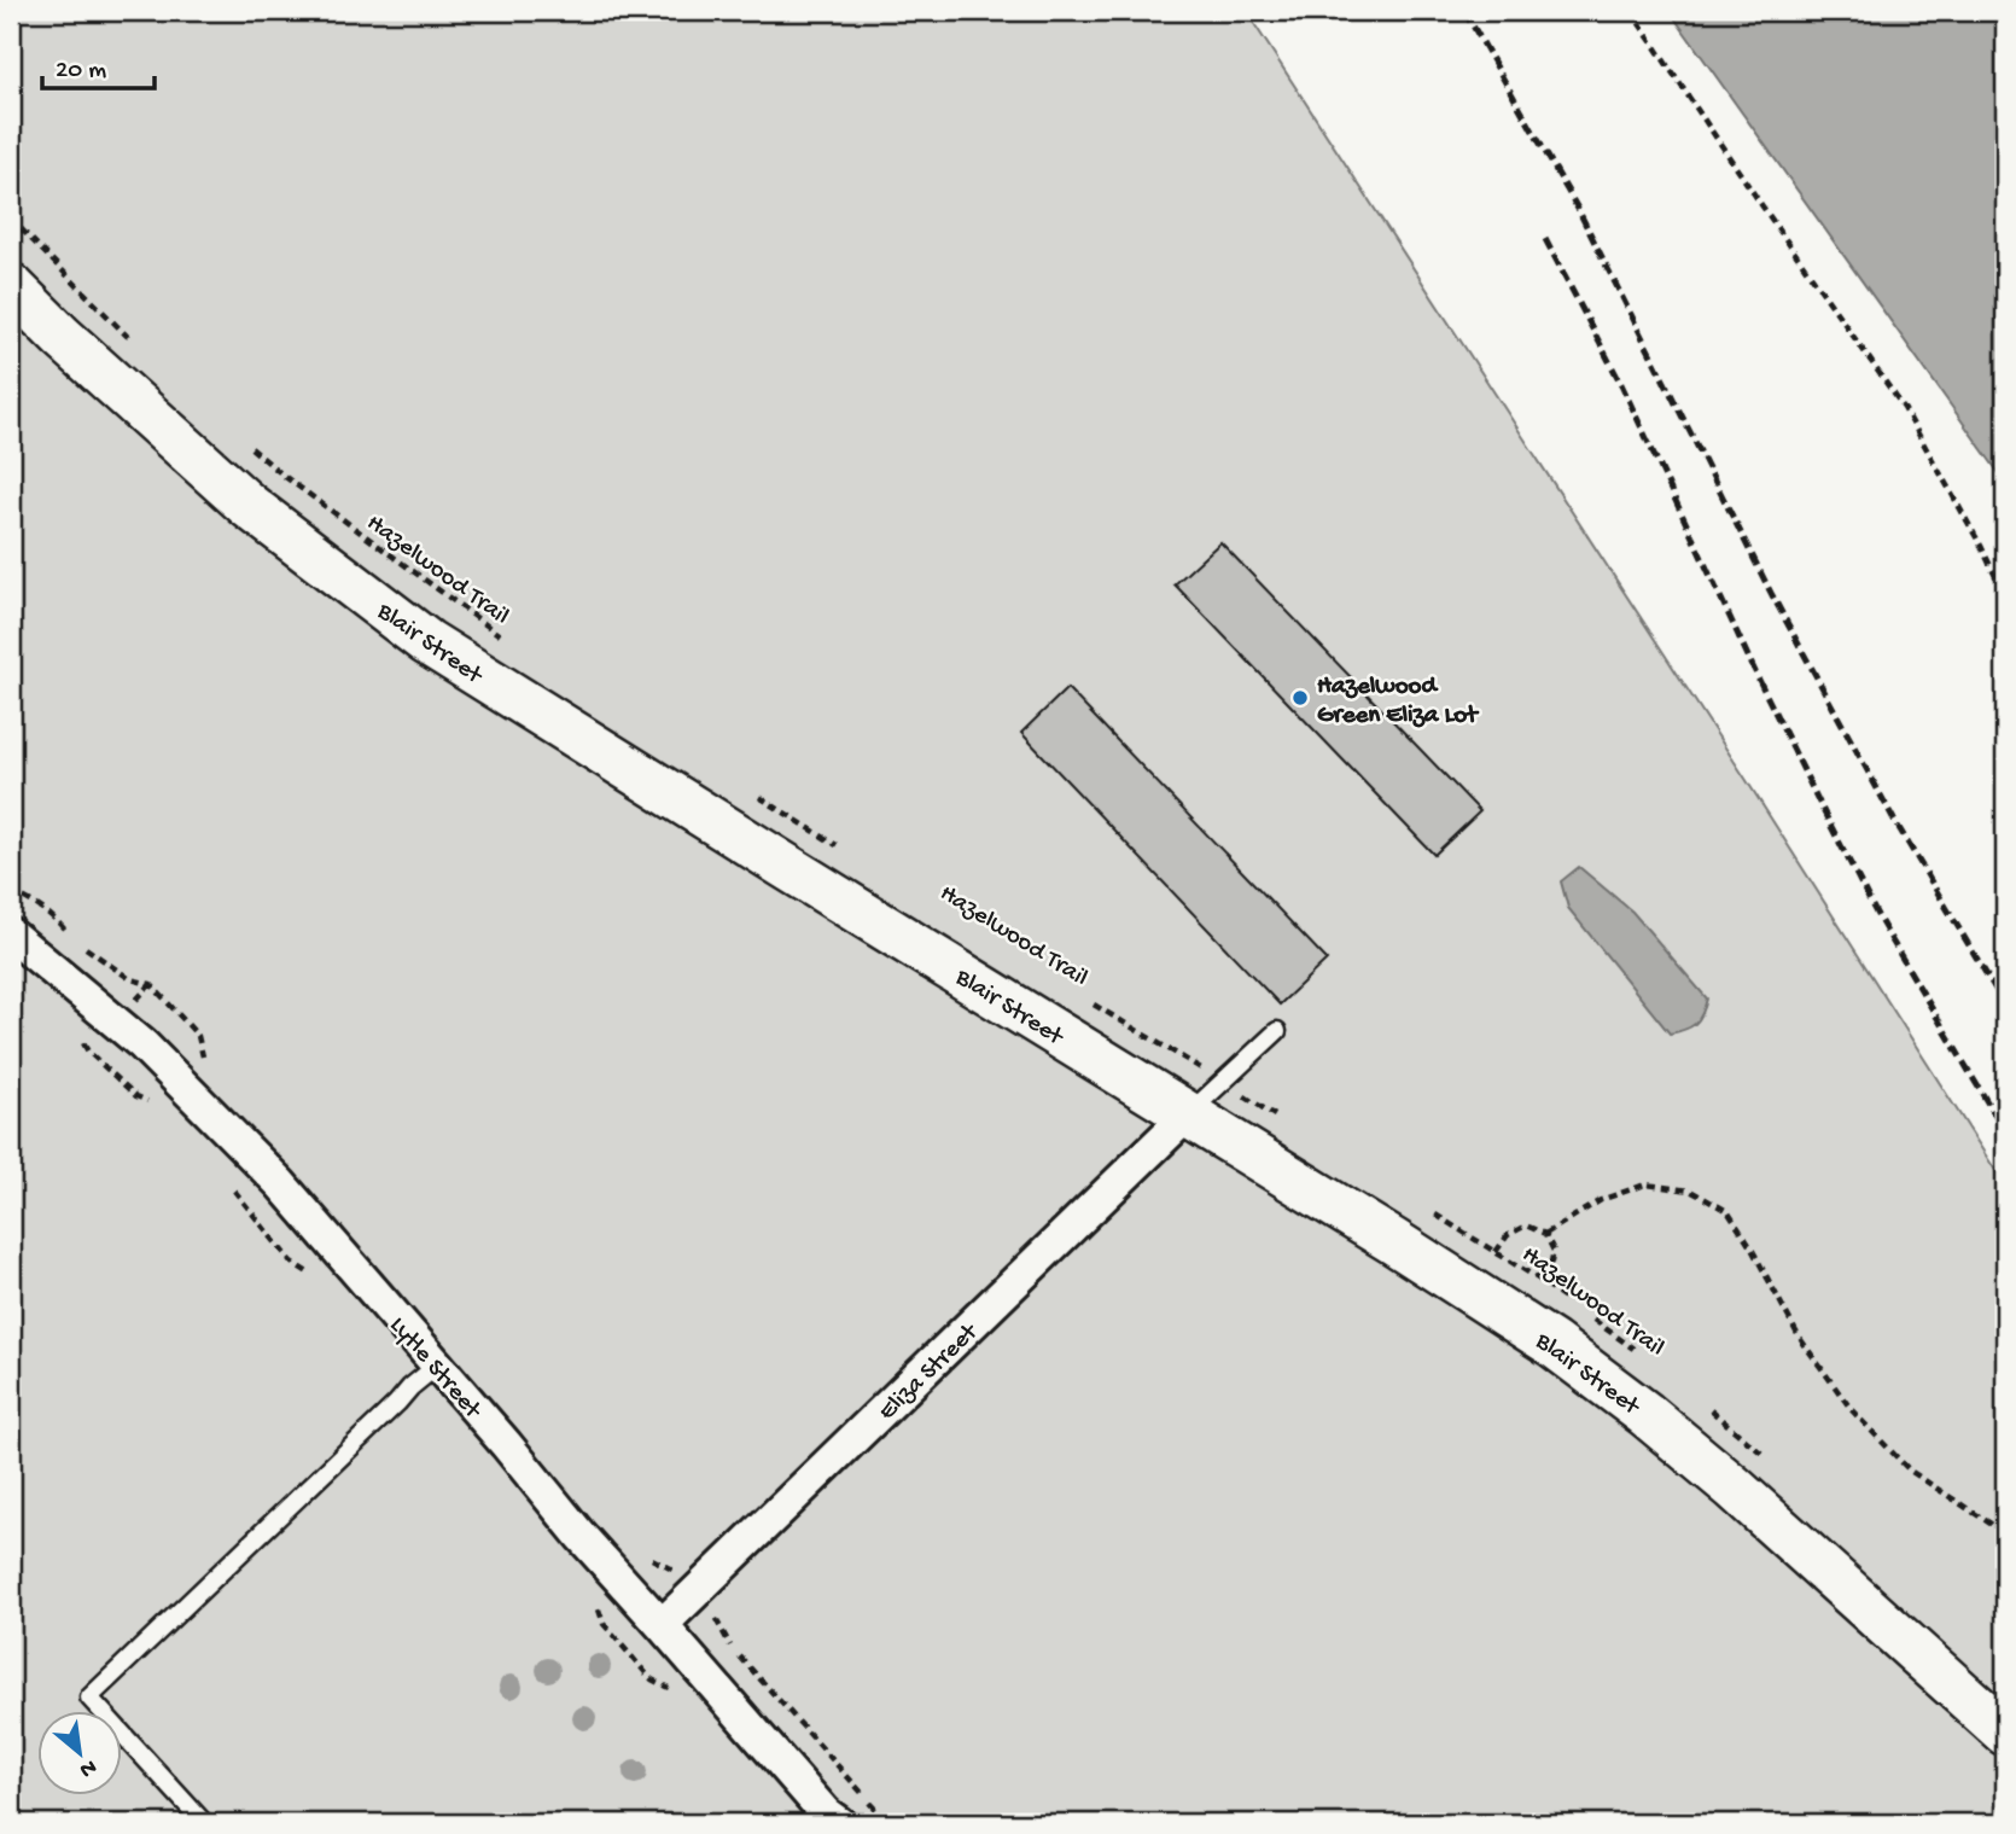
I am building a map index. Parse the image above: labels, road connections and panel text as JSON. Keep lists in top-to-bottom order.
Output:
{
  "streets": {
    "street": ["Blair Street", "Lytle Street", "Eliza Street"],
    "path": ["Hazelwood Trail"]
  },
  "crossings": [
    ["Blair Street", "Eliza Street"],
    ["Lytle Street", "Eliza Street"]
  ],
  "places": ["Hazelwood Green Eliza Lot"],
  "scale_bar": "20 m",
  "north": "bottom right"
}
